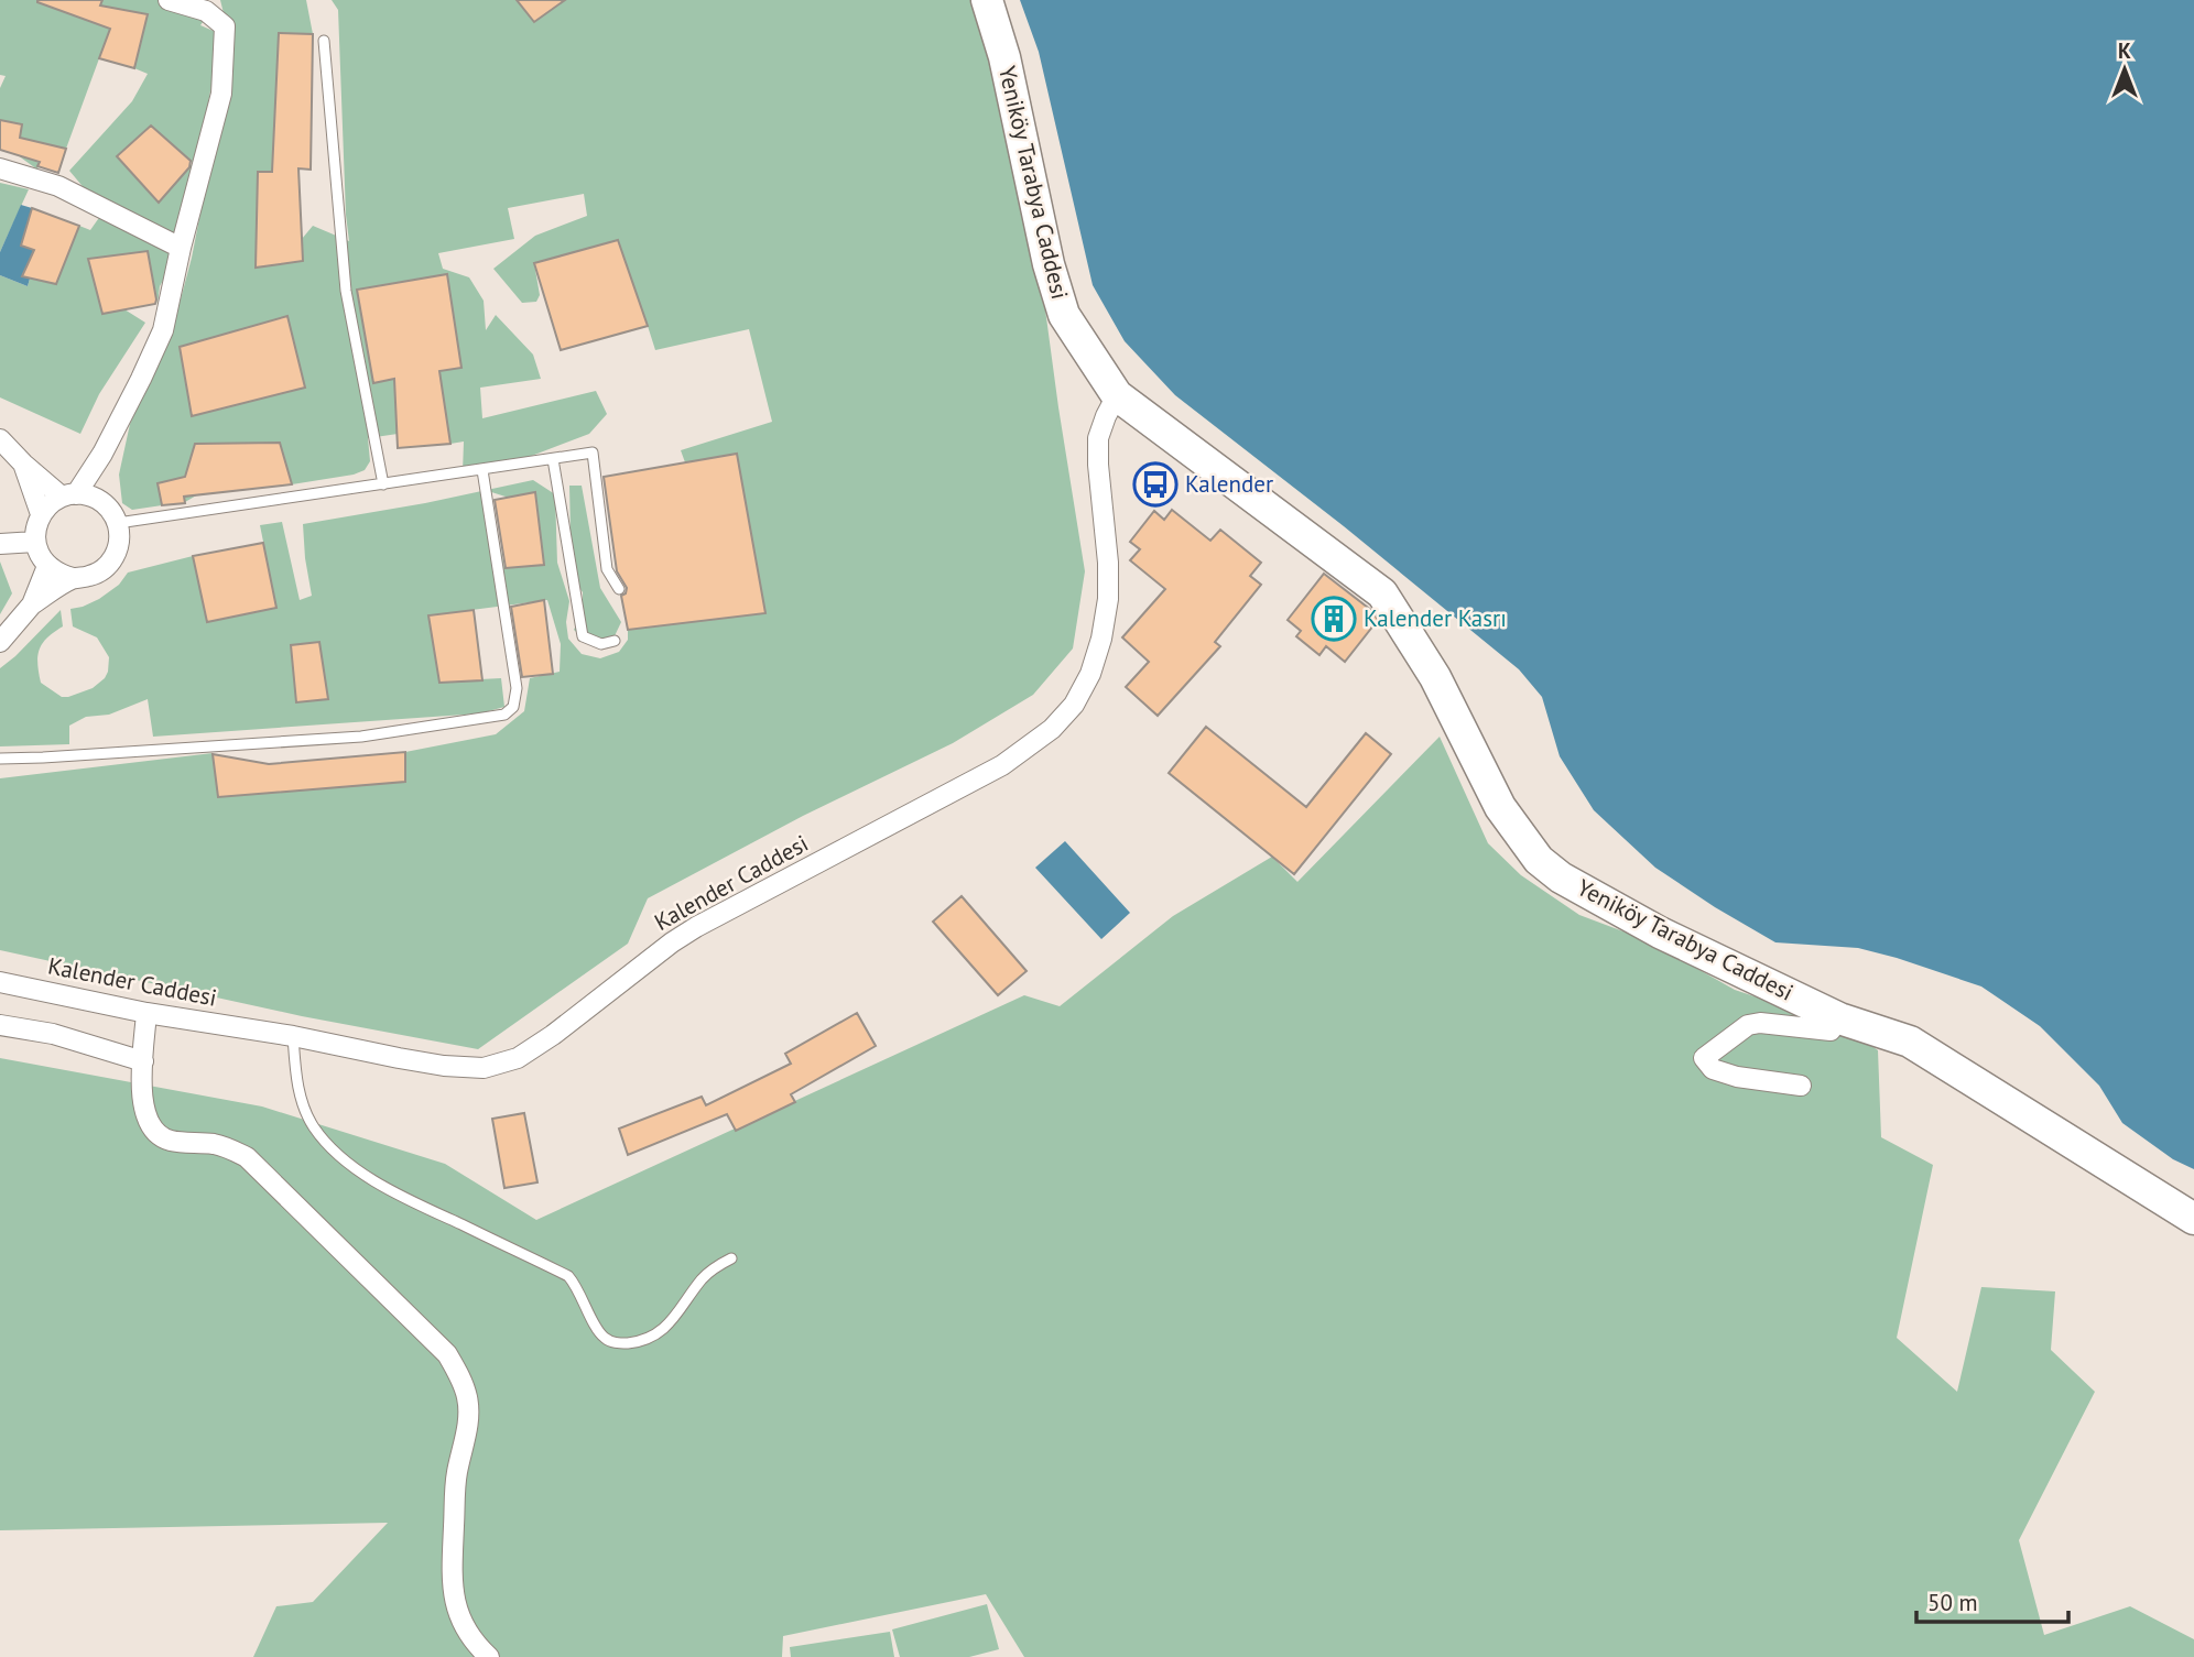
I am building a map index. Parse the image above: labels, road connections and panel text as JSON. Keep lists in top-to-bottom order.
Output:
{
  "streets": {
    "main road": ["Yeniköy Tarabya Caddesi"],
    "street": ["Kalender Caddesi"]
  },
  "crossings": [
    ["Yeniköy Tarabya Caddesi", "Kalender Caddesi"]
  ],
  "places": {
    "bus stop": ["Kalender"],
    "building": ["Kalender Kasrı"]
  },
  "scale_bar": "50 m",
  "north": "top"
}
